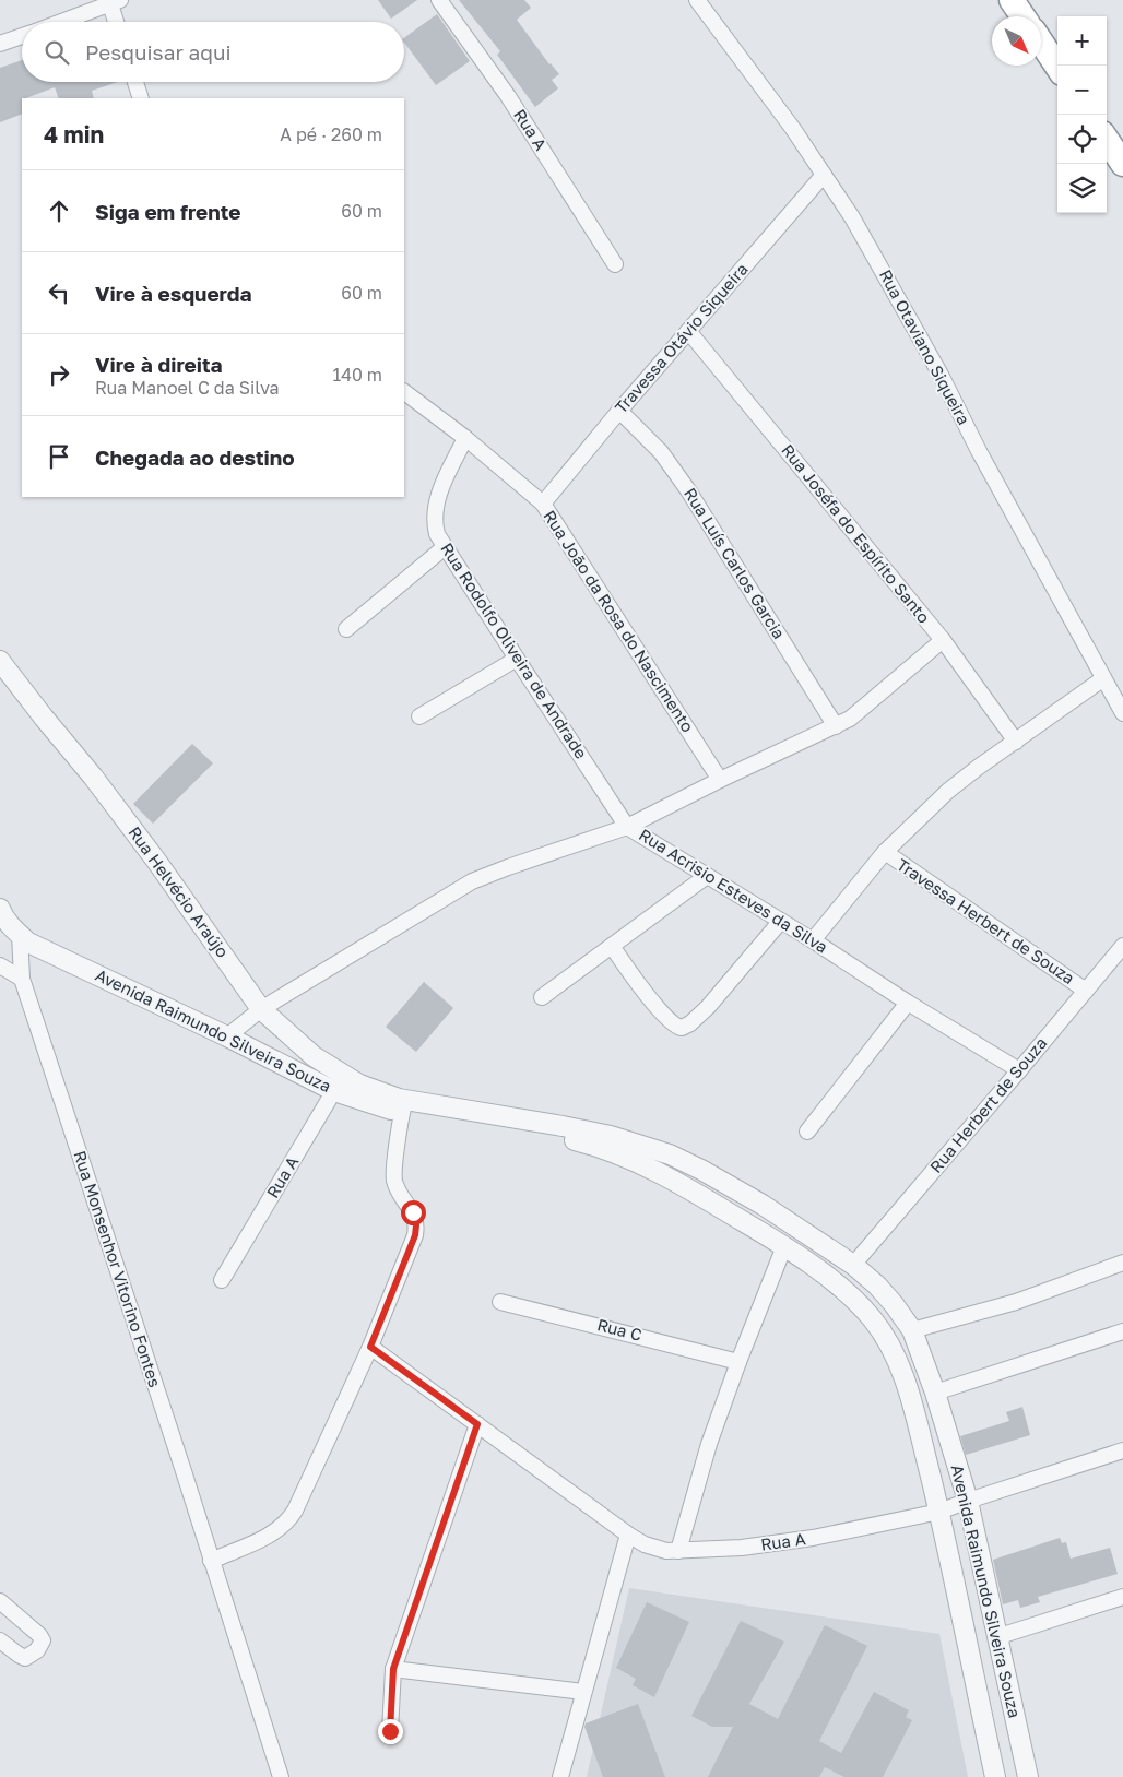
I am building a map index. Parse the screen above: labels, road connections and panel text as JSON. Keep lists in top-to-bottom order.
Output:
{
  "streets": {
    "street": [
      "Rua A",
      "Travessa Otávio Siqueira",
      "Rua Otaviano Siqueira",
      "Rua Joséfa do Espírito Santo",
      "Rua Luís Carlos Garcia",
      "Rua João da Rosa do Nascimento",
      "Rua Rodolfo Oliveira de Andrade",
      "Rua Acrisio Esteves da Silva",
      "Rua Helvécio Araújo",
      "Travessa Herbert de Souza",
      "Avenida Raimundo Silveira Souza",
      "Rua Herbert de Souza",
      "Rua Monsenhor Vitorino Fontes",
      "Rua C"
    ]
  },
  "crossings": [
    ["Rua A", "Rua Helvécio Araújo"],
    ["Rua A", "Avenida Raimundo Silveira Souza"],
    ["Travessa Otávio Siqueira", "Rua Otaviano Siqueira"],
    ["Travessa Otávio Siqueira", "Rua Joséfa do Espírito Santo"],
    ["Travessa Otávio Siqueira", "Rua Luís Carlos Garcia"],
    ["Travessa Otávio Siqueira", "Rua João da Rosa do Nascimento"],
    ["Rua João da Rosa do Nascimento", "Rua Rodolfo Oliveira de Andrade"],
    ["Rua Rodolfo Oliveira de Andrade", "Rua Acrisio Esteves da Silva"],
    ["Rua Acrisio Esteves da Silva", "Rua Helvécio Araújo"],
    ["Rua Acrisio Esteves da Silva", "Avenida Raimundo Silveira Souza"],
    ["Rua Acrisio Esteves da Silva", "Rua Herbert de Souza"],
    ["Rua Helvécio Araújo", "Avenida Raimundo Silveira Souza"],
    ["Travessa Herbert de Souza", "Rua Herbert de Souza"],
    ["Avenida Raimundo Silveira Souza", "Rua Herbert de Souza"],
    ["Avenida Raimundo Silveira Souza", "Rua Monsenhor Vitorino Fontes"]
  ],
  "north": "bottom right",
  "page": {
    "map_buttons": ["+", "−"],
    "search": "Pesquisar aqui",
    "heading": ["4 min", "A pé · 260 m"],
    "list": [
      ["Siga em frente", "60 m"],
      ["Vire à esquerda", "60 m"],
      ["Vire à direita", "Rua Manoel C da Silva", "140 m"],
      "Chegada ao destino"
    ]
  }
}
